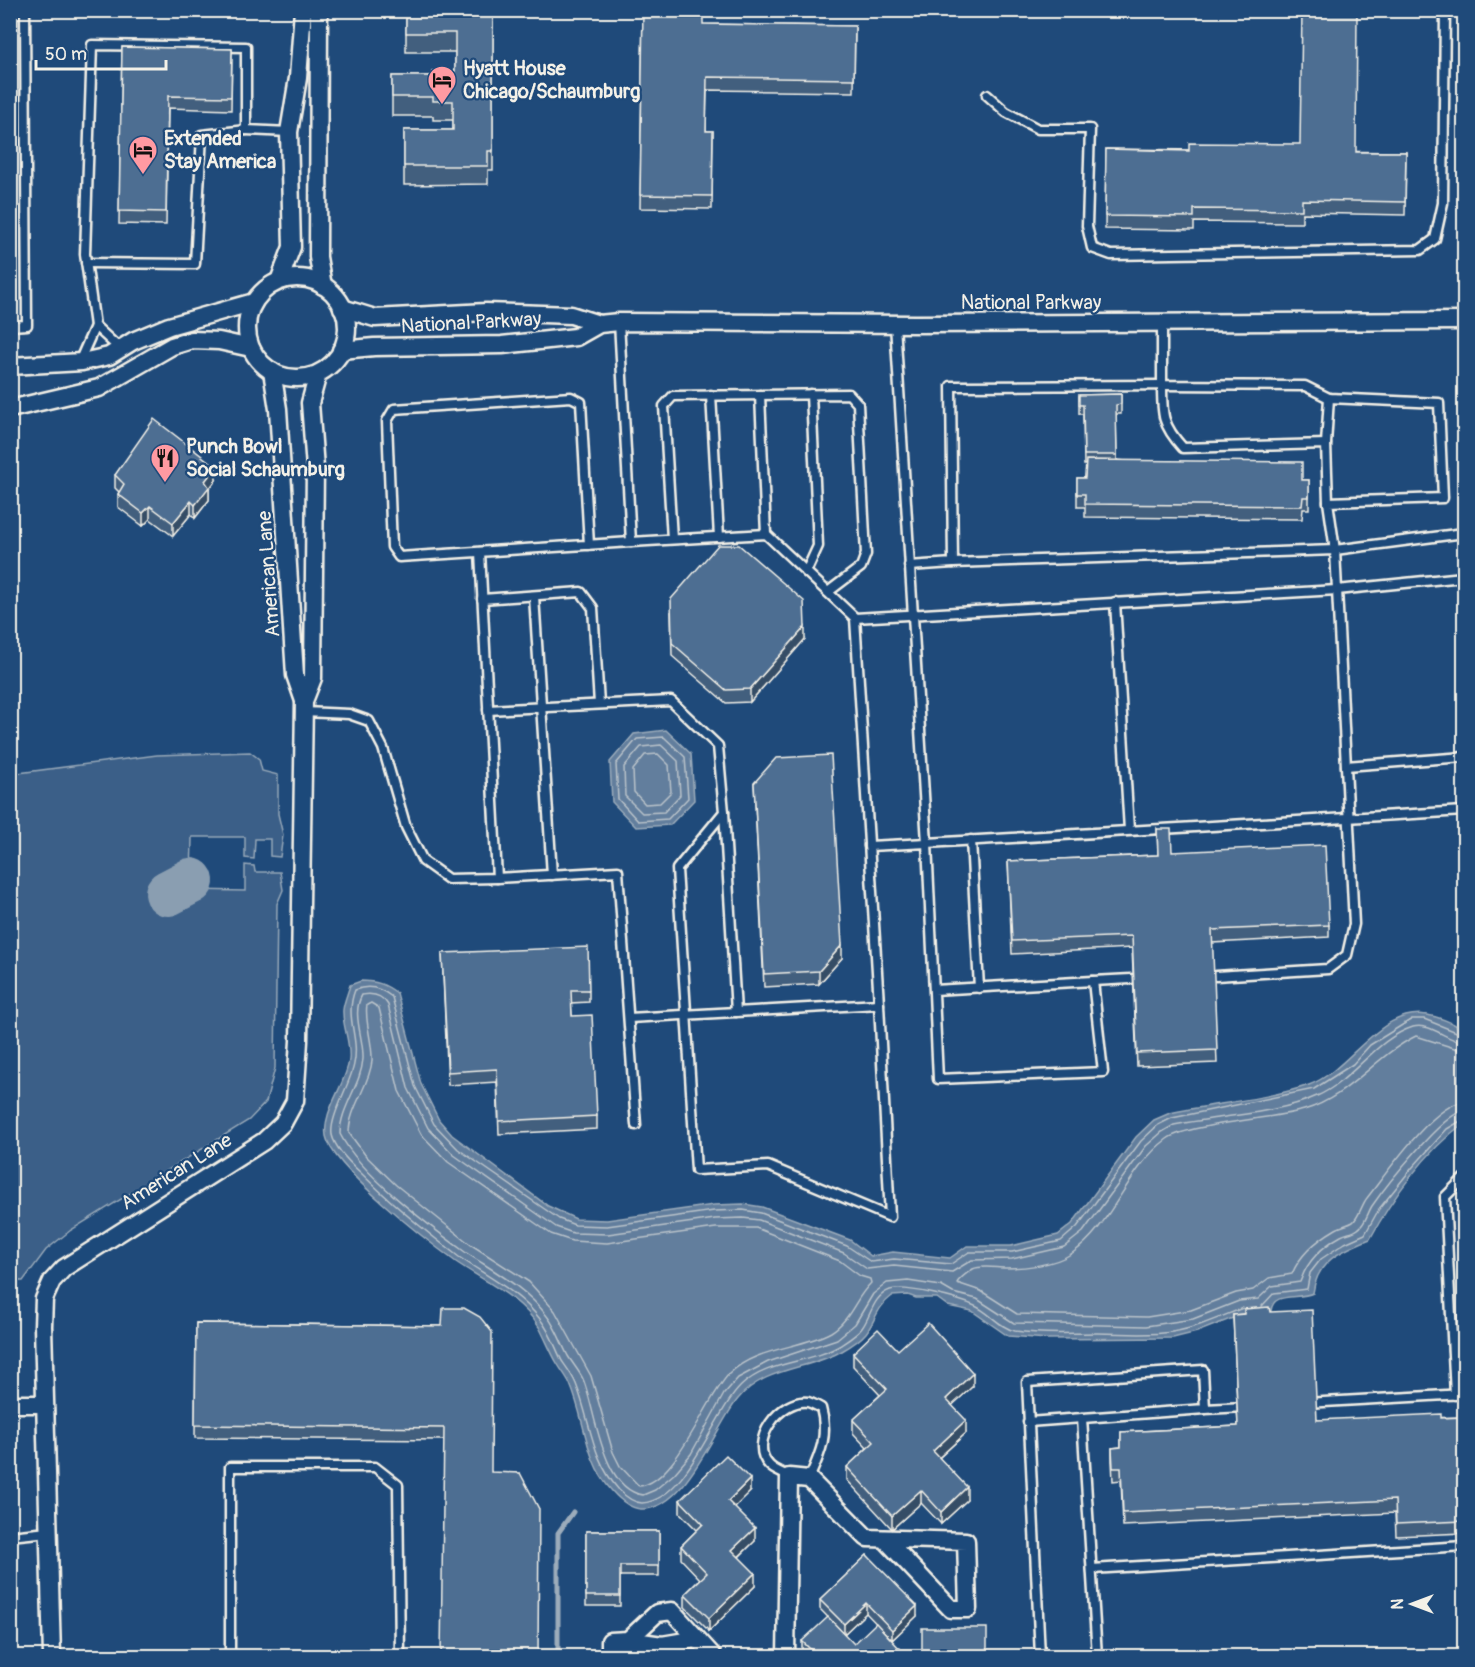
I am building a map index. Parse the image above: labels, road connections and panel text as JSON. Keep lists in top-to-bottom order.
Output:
{
  "streets": {
    "street": ["National Parkway", "American Lane"]
  },
  "crossings": [
    ["National Parkway", "American Lane"]
  ],
  "places": {
    "hotel": ["Hyatt House Chicago/Schaumburg", "Extended Stay America"],
    "restaurant": ["Punch Bowl Social Schaumburg"]
  },
  "scale_bar": "50 m",
  "north": "left"
}
